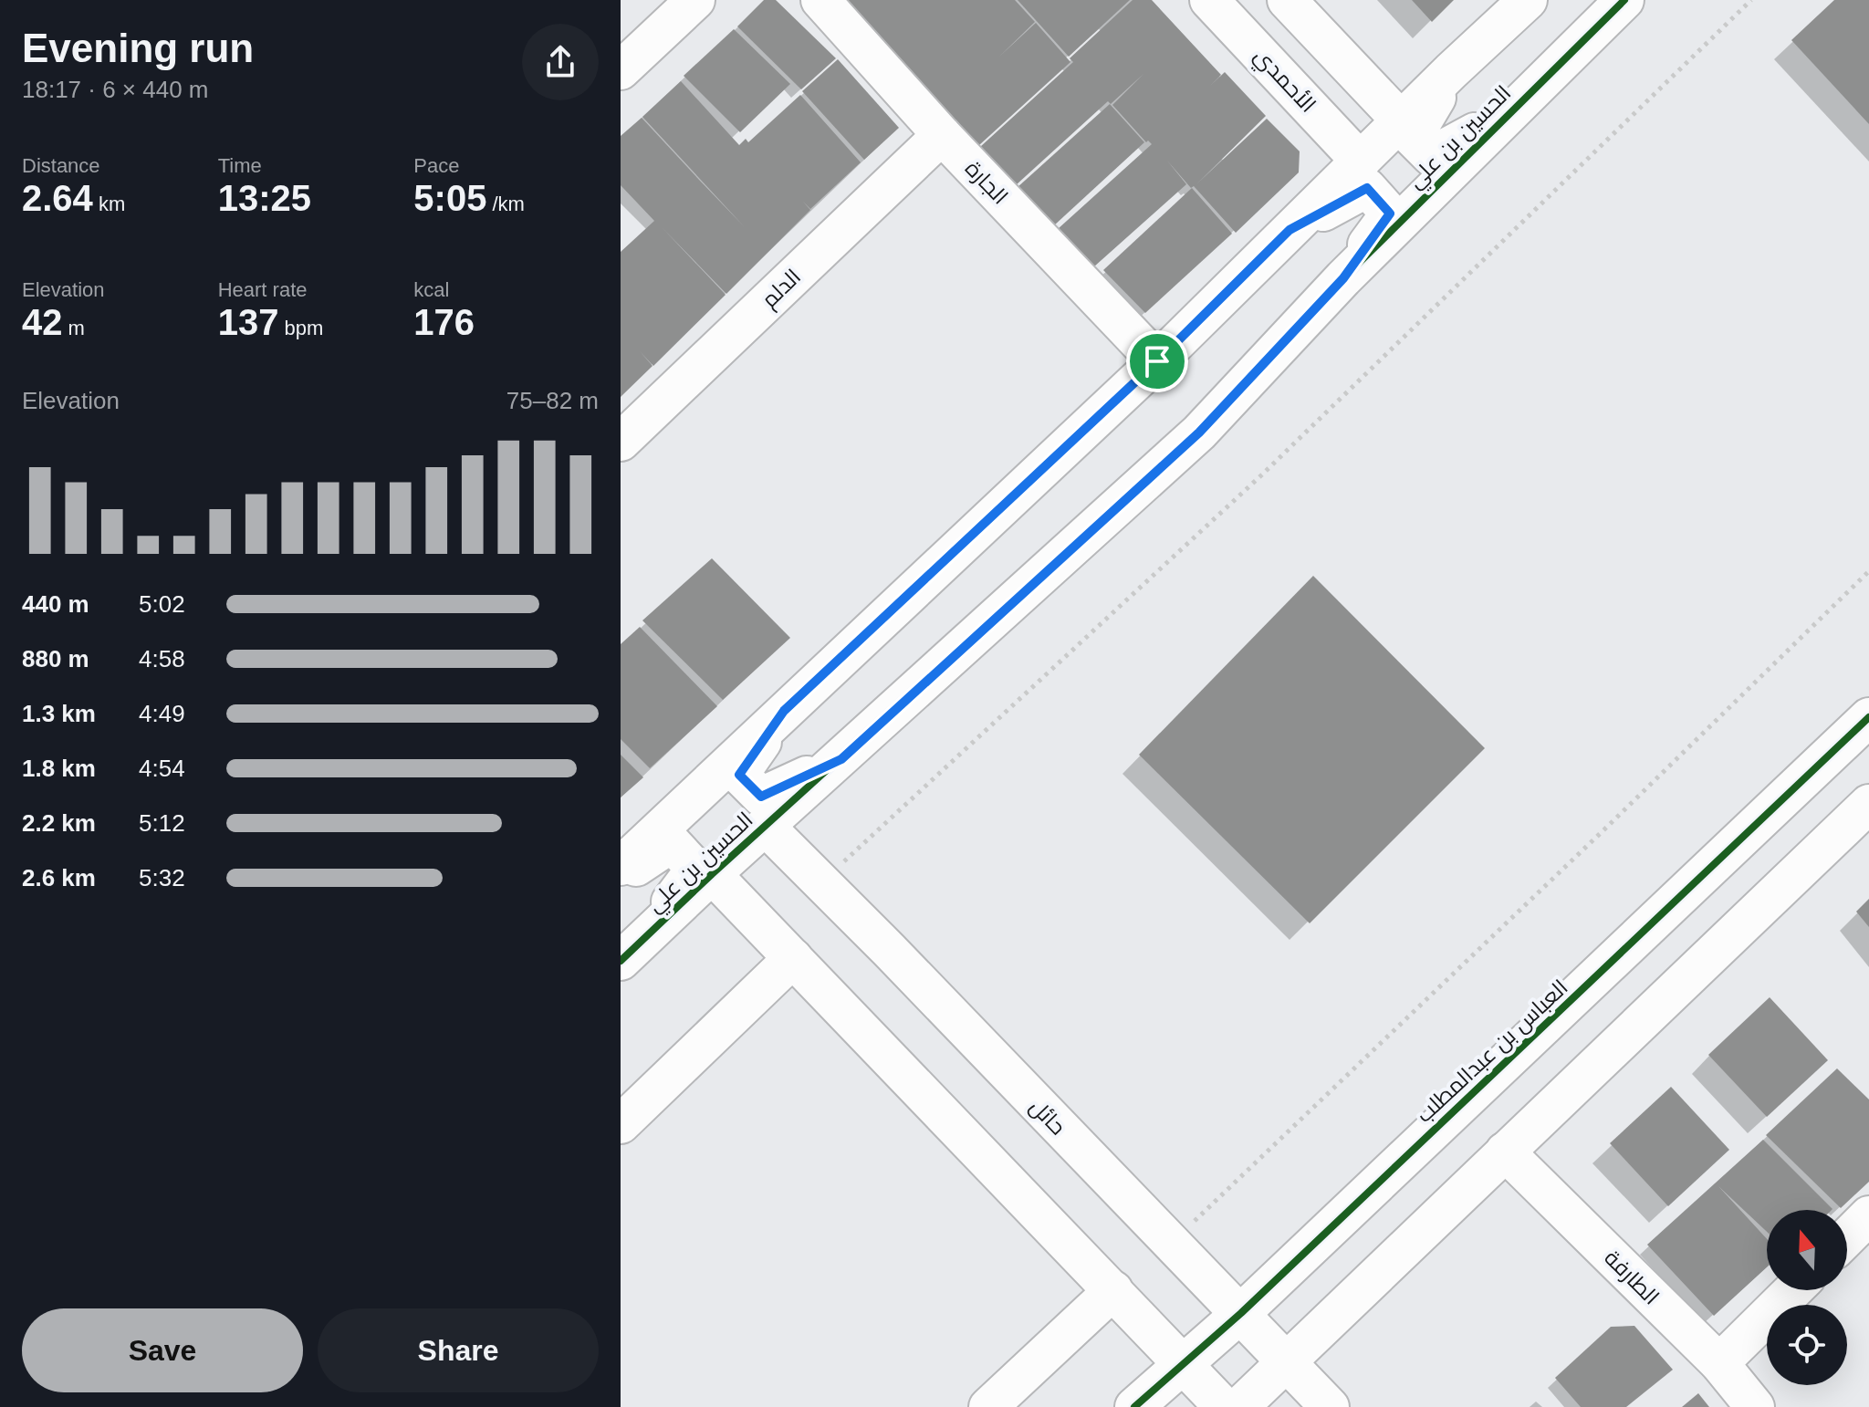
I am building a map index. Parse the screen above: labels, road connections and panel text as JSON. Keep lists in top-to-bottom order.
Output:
{
  "streets": {
    "street": [
      "الأحمدي",
      "الحسين بن علي",
      "الجارة",
      "الدلم",
      "العباس بن عبدالمطلب",
      "حائل",
      "الطارفة"
    ]
  },
  "crossings": [
    ["الحسين بن علي", "حائل"],
    ["الجارة", "الدلم"],
    ["العباس بن عبدالمطلب", "حائل"]
  ],
  "north": "top",
  "page": {
    "heading": ["Evening run", "18:17 · 6 × 440 m"],
    "stats": [
      ["Distance", "2.64 km"],
      ["Time", "13:25"],
      ["Pace", "5:05 /km"],
      ["Elevation", "42 m"],
      ["Heart rate", "137 bpm"],
      ["kcal", "176"]
    ],
    "chart": ["Elevation", "75–82 m"],
    "list": [
      {
        "name": "440 m",
        "note": "5:02"
      },
      {
        "name": "880 m",
        "note": "4:58"
      },
      {
        "name": "1.3 km",
        "note": "4:49"
      },
      {
        "name": "1.8 km",
        "note": "4:54"
      },
      {
        "name": "2.2 km",
        "note": "5:12"
      },
      {
        "name": "2.6 km",
        "note": "5:32"
      }
    ],
    "buttons": ["Save", "Share"]
  }
}
